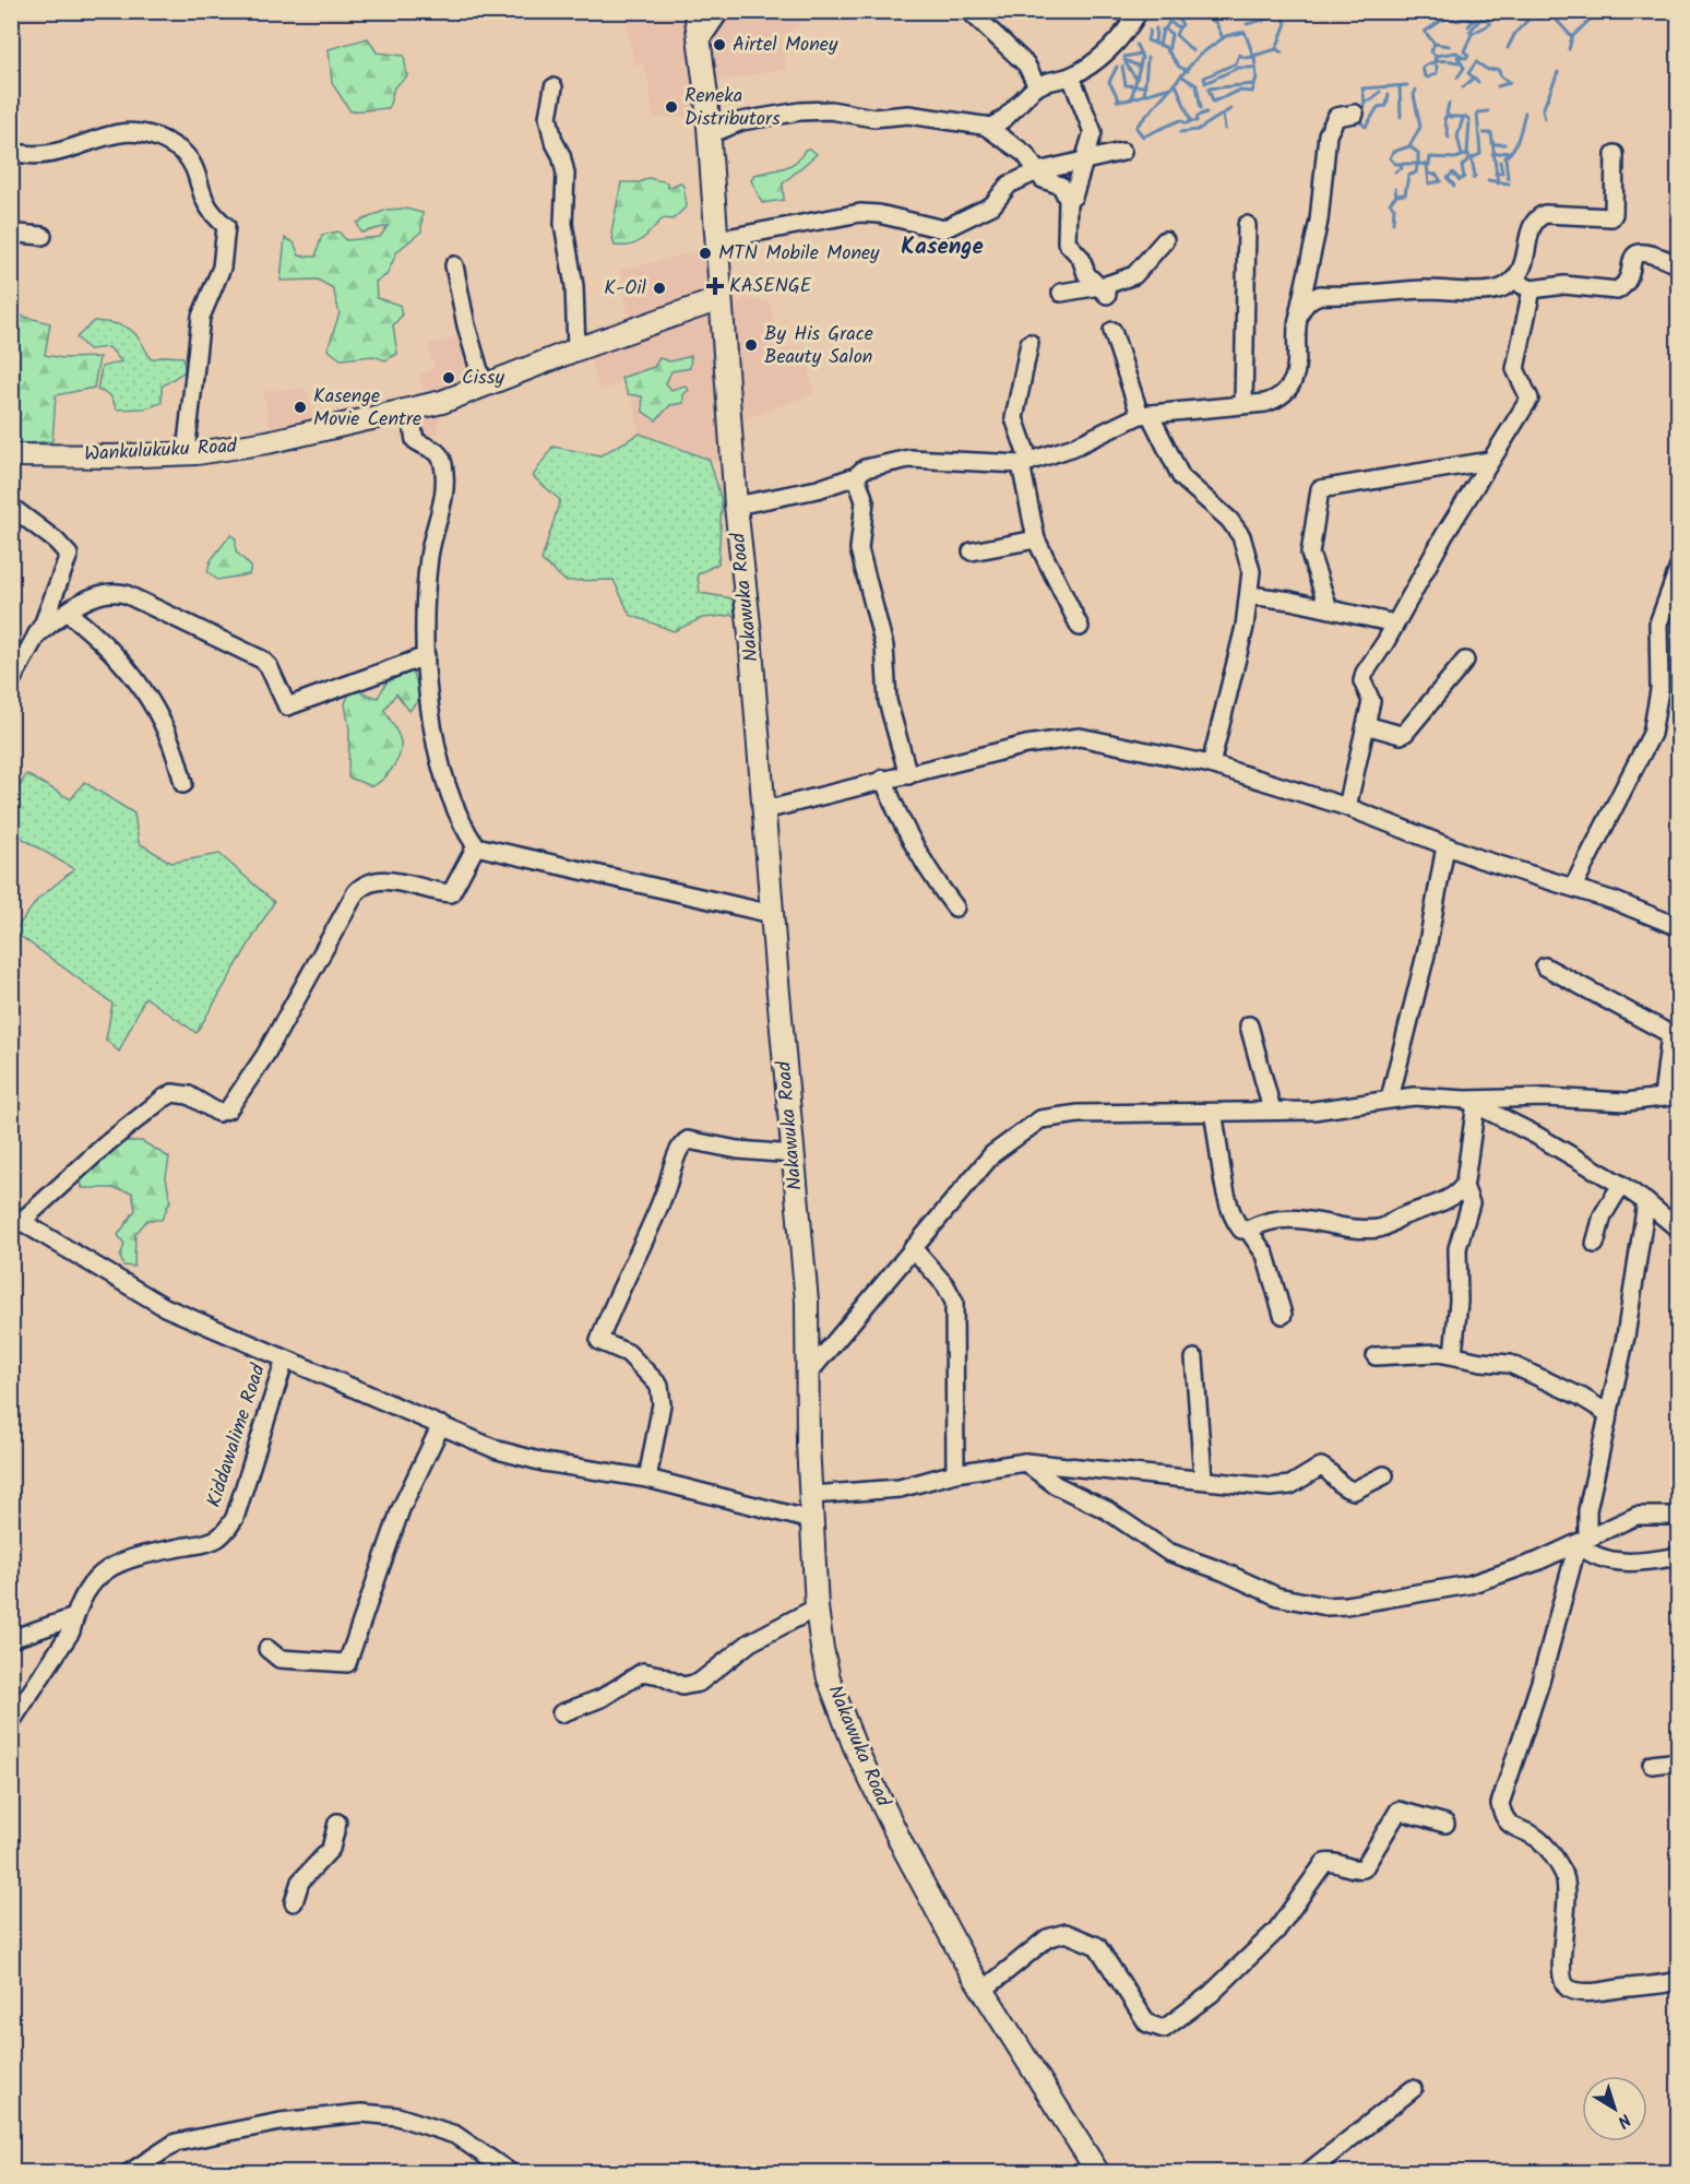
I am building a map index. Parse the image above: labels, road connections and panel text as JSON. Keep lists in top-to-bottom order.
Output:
{
  "streets": {
    "main road": ["Wankulukuku Road", "Nakawuka Road"],
    "street": ["Kiddawalime Road"]
  },
  "crossings": [
    ["Wankulukuku Road", "Nakawuka Road"]
  ],
  "districts": ["Kasenge"],
  "places": {
    "other": [
      "Airtel Money",
      "Reneka Distributors",
      "MTN Mobile Money",
      "K-Oil",
      "By His Grace Beauty Salon",
      "Cissy",
      "Kasenge Movie Centre"
    ],
    "health": ["KASENGE"]
  },
  "north": "bottom right"
}
